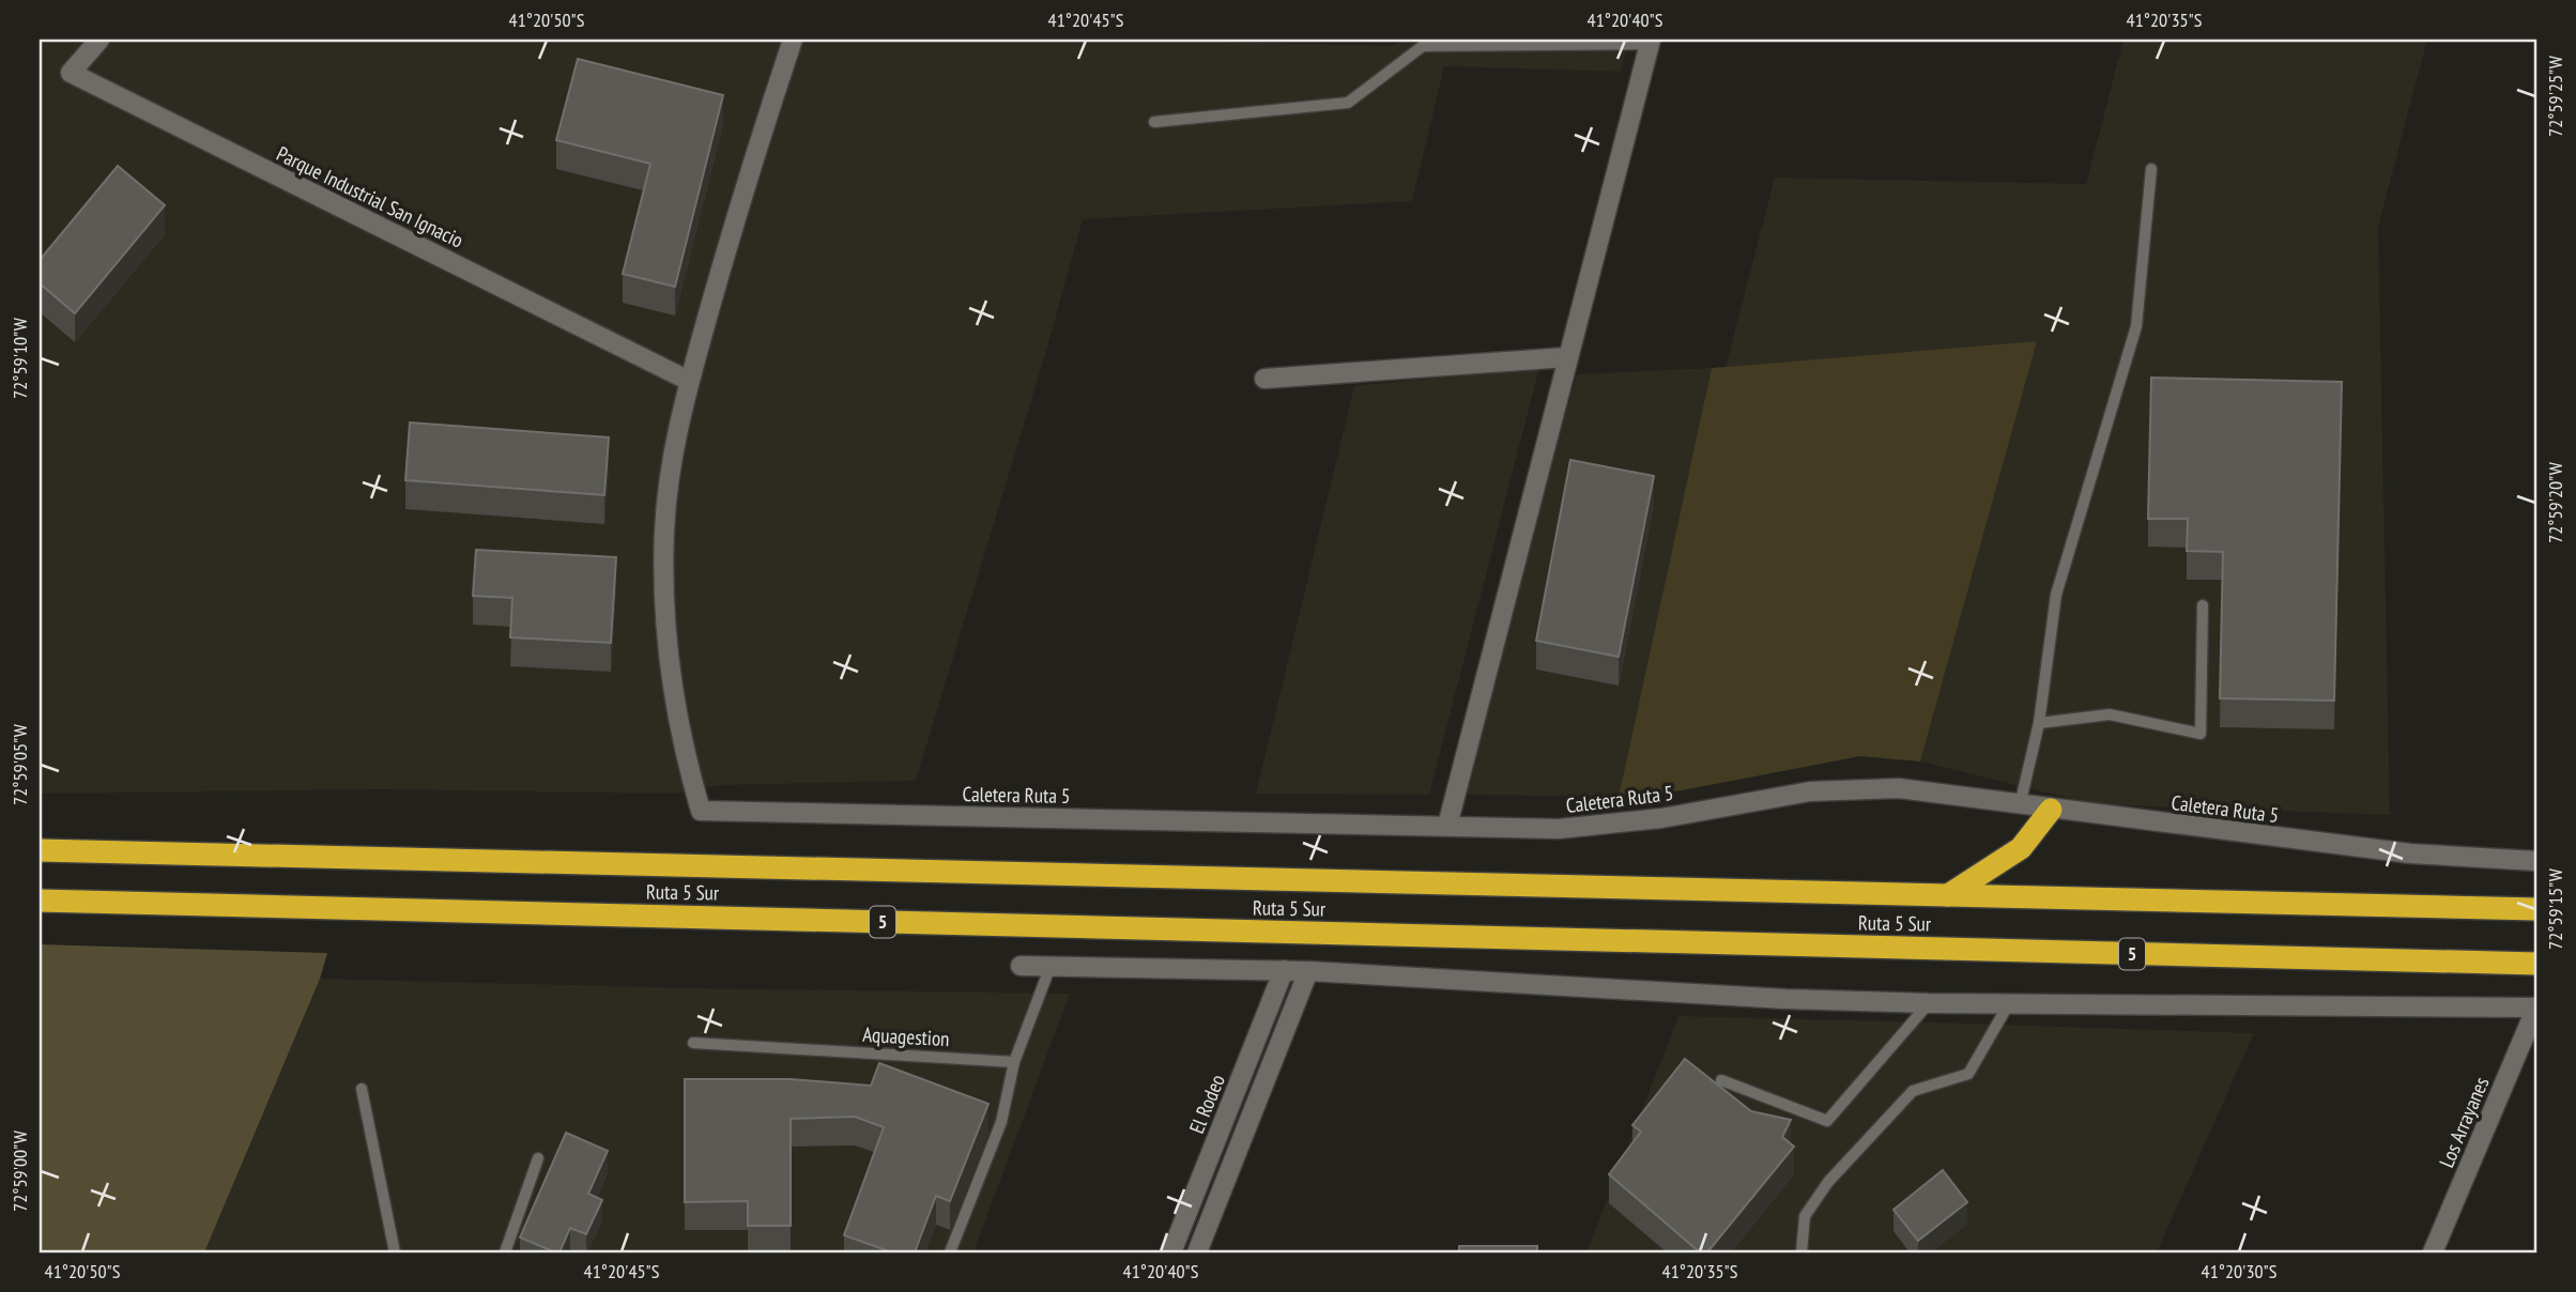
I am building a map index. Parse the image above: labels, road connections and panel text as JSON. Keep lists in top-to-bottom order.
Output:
{
  "streets": {
    "highway": ["Ruta 5 Sur", "5"],
    "street": [
      "Parque Industrial San Ignacio",
      "Caletera Ruta 5",
      "El Rodeo",
      "Los Arrayanes"
    ],
    "lane": ["Aquagestion"]
  },
  "crossings": [
    ["Parque Industrial San Ignacio", "Caletera Ruta 5"]
  ],
  "coordinates": [
    "41°20'50\"S",
    "41°20'45\"S",
    "41°20'40\"S",
    "41°20'35\"S",
    "72°59'25\"W",
    "72°59'10\"W",
    "72°59'20\"W",
    "72°59'05\"W",
    "72°59'15\"W",
    "72°59'00\"W",
    "41°20'30\"S"
  ]
}
